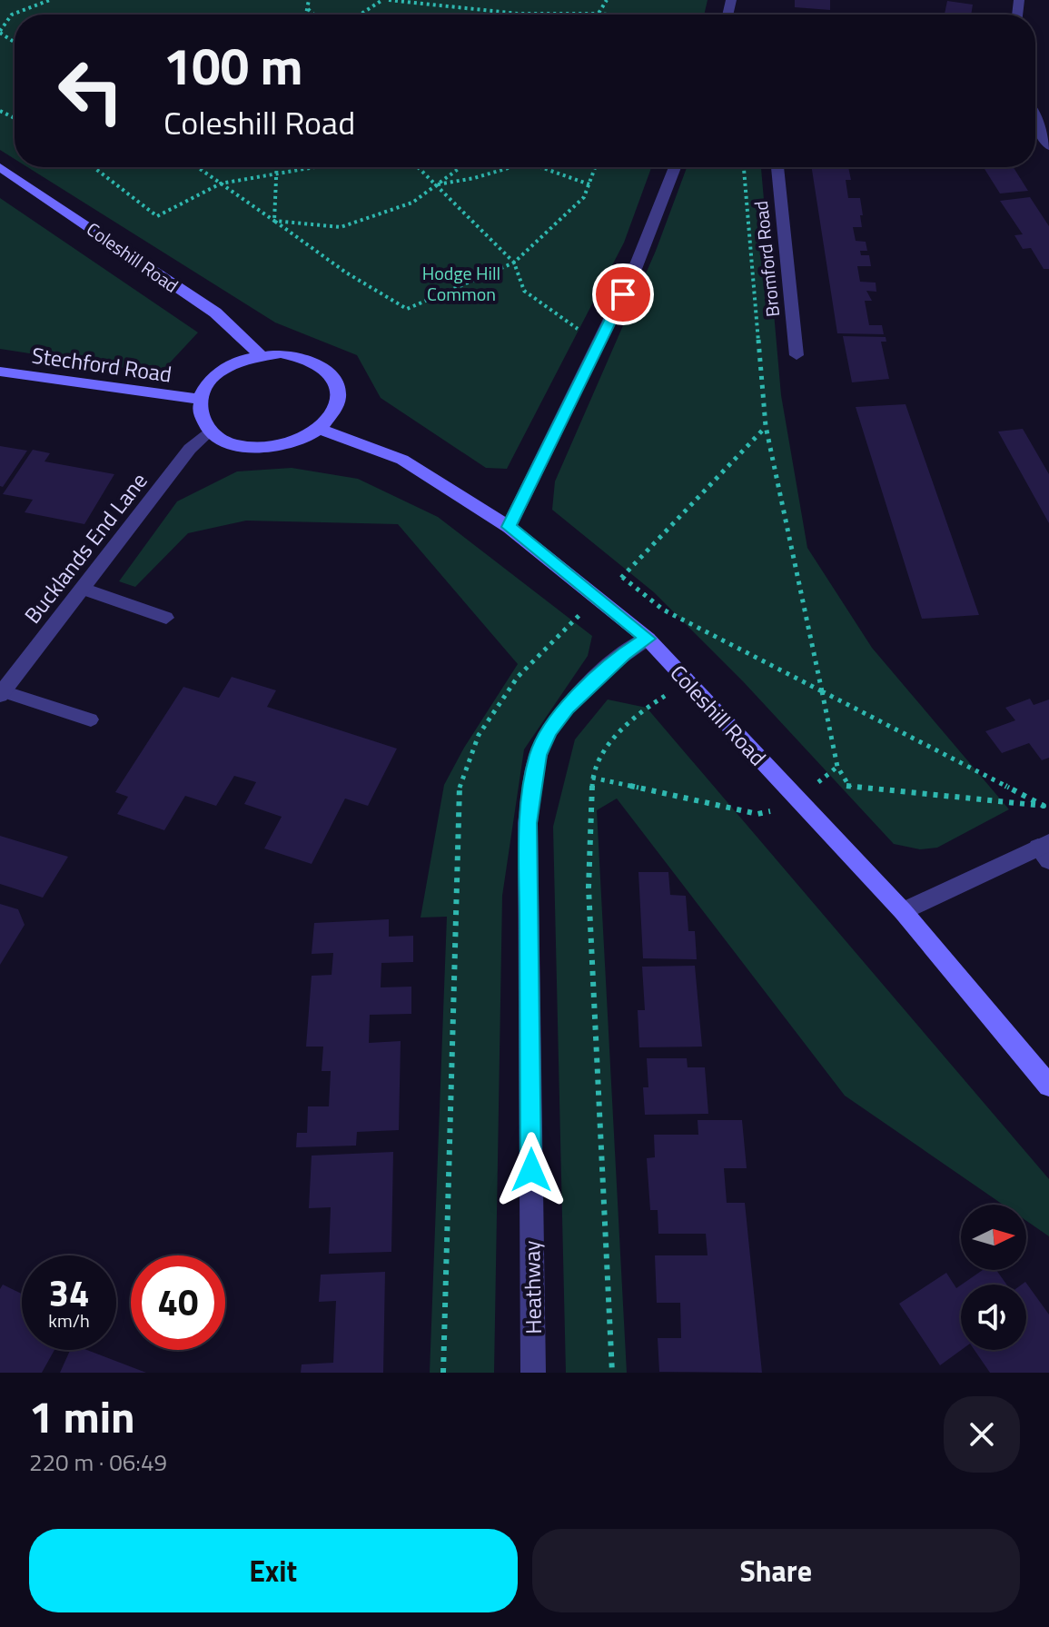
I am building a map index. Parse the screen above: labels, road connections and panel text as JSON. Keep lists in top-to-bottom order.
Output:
{
  "streets": {
    "main road": ["Coleshill Road", "Stechford Road"],
    "street": ["Bromford Road", "Bucklands End Lane", "Heathway"]
  },
  "crossings": [
    ["Coleshill Road", "Stechford Road"],
    ["Coleshill Road", "Bucklands End Lane"],
    ["Coleshill Road", "Heathway"],
    ["Stechford Road", "Bucklands End Lane"]
  ],
  "parks": ["Hodge Hill Common"],
  "north": "right",
  "page": {
    "turn": ["100 m", "Coleshill Road"],
    "speed": "34 km/h",
    "limit": "40",
    "heading": ["1 min", "220 m · 06:49"],
    "buttons": ["Exit", "Share"]
  }
}
